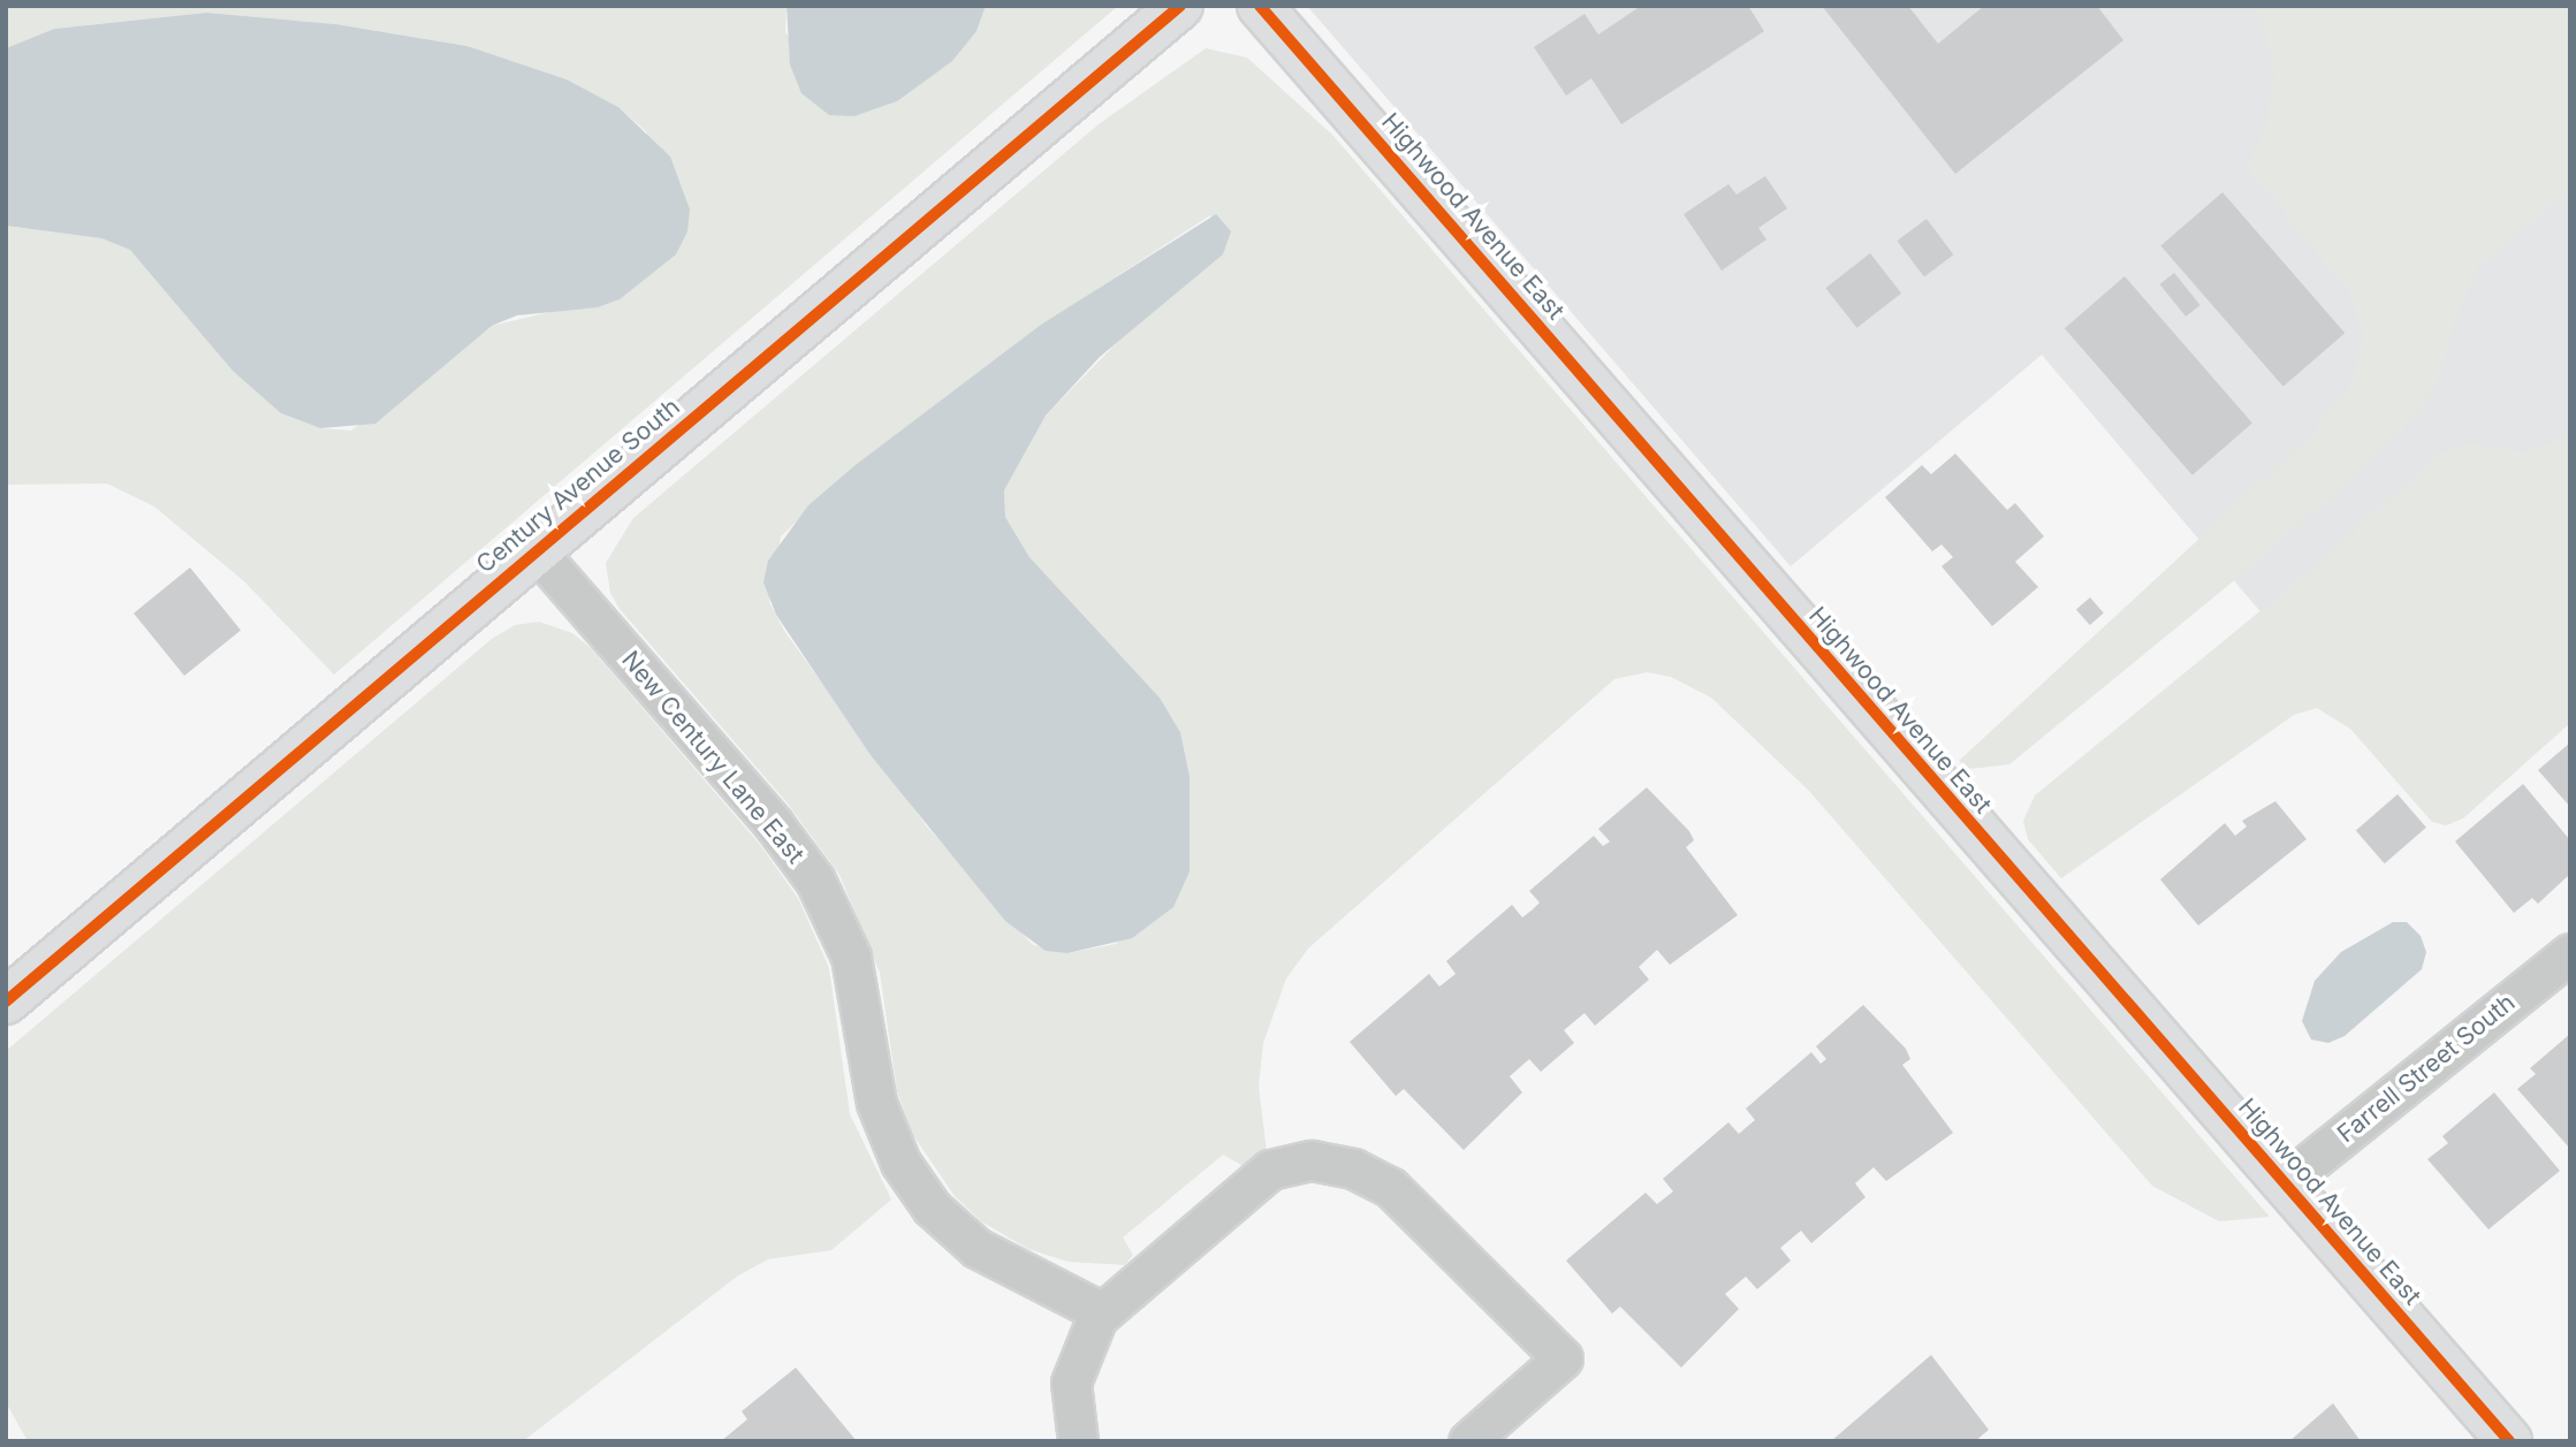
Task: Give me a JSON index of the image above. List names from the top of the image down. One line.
{"streets":{"street":["Highwood Avenue East","Century Avenue South","New Century Lane East","Farrell Street South"]},"crossings":[["Highwood Avenue East","Farrell Street South"],["Century Avenue South","New Century Lane East"]]}
